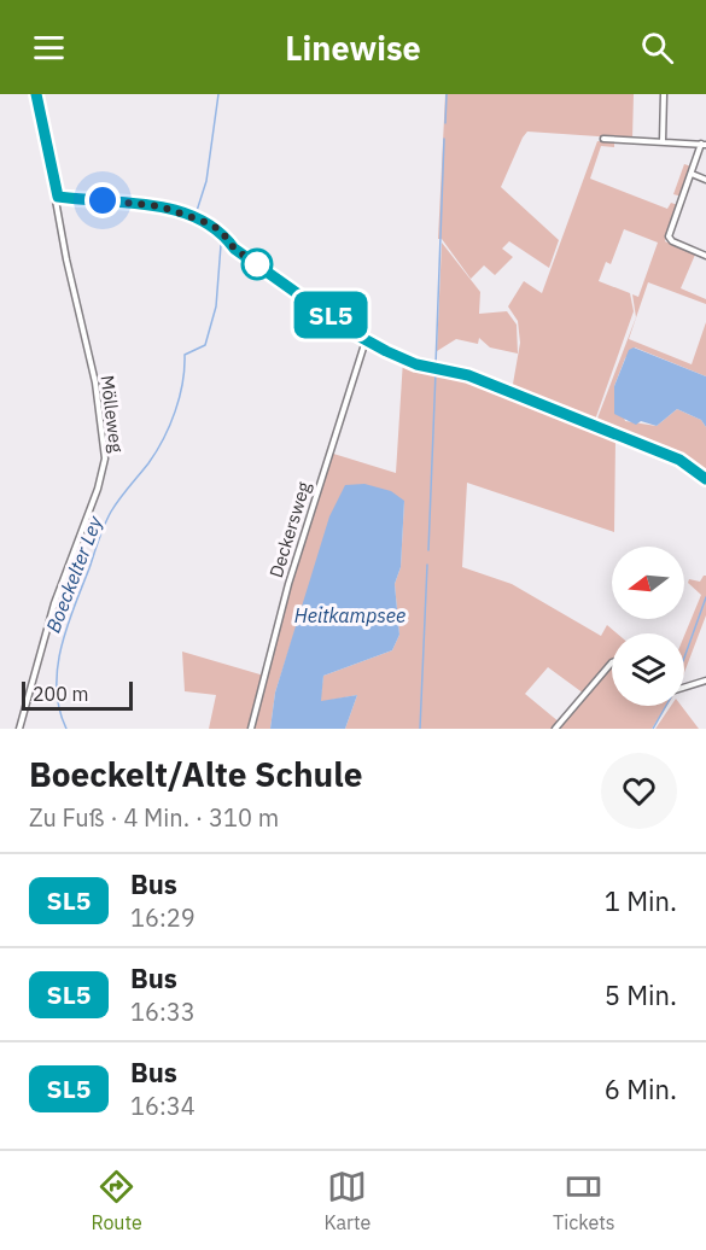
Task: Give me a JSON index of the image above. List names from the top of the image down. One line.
{"streets":{"street":["Mölleweg","Deckersweg"]},"water":["Boeckelter Ley","Heitkampsee"],"lines":["bus line SL5"],"scale_bar":"200 m","north":"left","page":{"header":"Linewise","on_map":"SL5","scale":"200 m","heading":["Boeckelt/Alte Schule","Zu Fuß · 4 Min. · 310 m"],"list":[{"mark":"SL5","name":"Bus","note":"16:29","value":"1 Min."},{"mark":"SL5","name":"Bus","note":"16:33","value":"5 Min."},{"mark":"SL5","name":"Bus","note":"16:34","value":"6 Min."}],"tabs":["Route","Karte","Tickets"]}}
